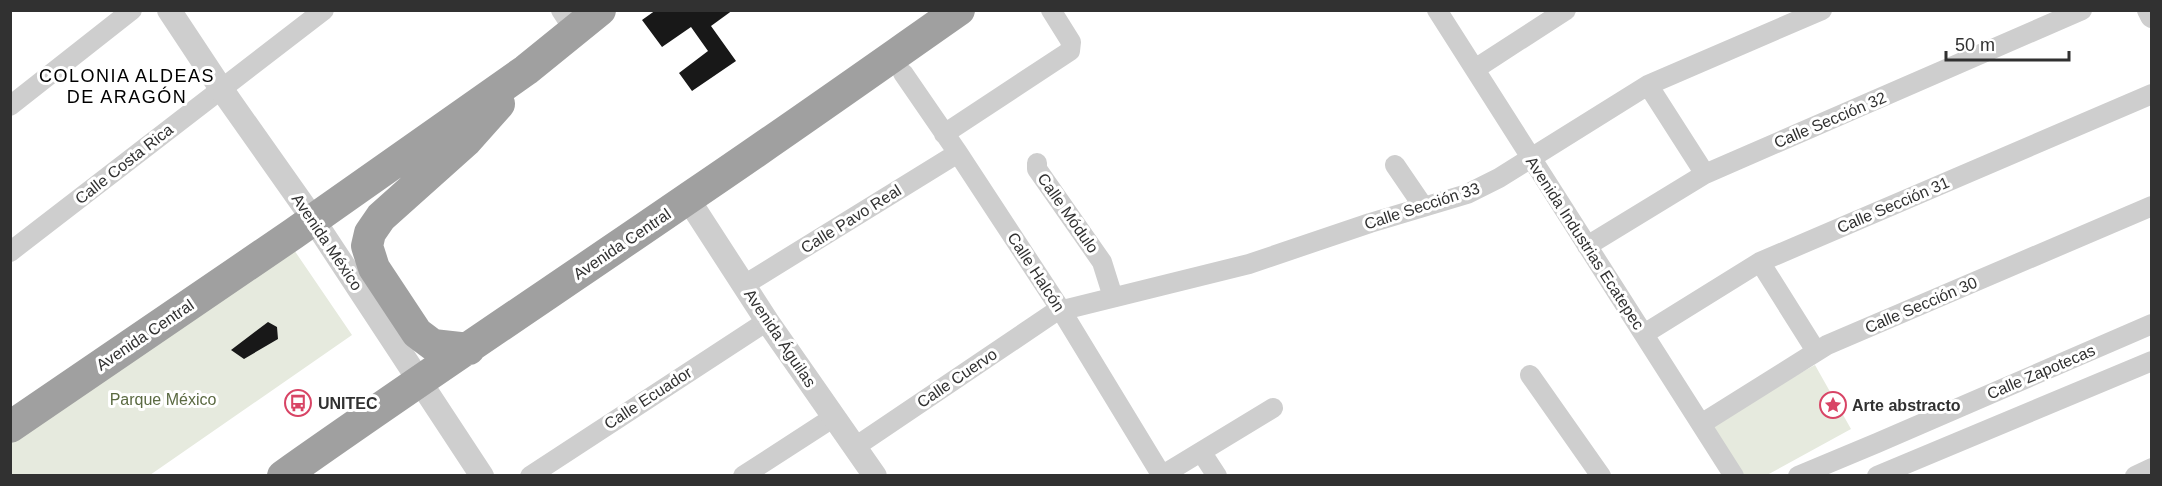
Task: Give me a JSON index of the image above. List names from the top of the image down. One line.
{"streets":{"highway":["Avenida Central"],"street":["Calle Sección 32","Calle Costa Rica","Calle Sección 31","Calle Sección 33","Calle Módulo","Calle Pavo Real","Avenida México","Avenida Industrias Ecatepec","Calle Halcón","Calle Sección 30","Avenida Águilas","Calle Zapotecas","Calle Cuervo","Calle Ecuador"]},"crossings":[["Calle Sección 32","Avenida Industrias Ecatepec"],["Calle Costa Rica","Avenida México"],["Calle Sección 31","Avenida Industrias Ecatepec"],["Calle Sección 33","Calle Módulo"],["Calle Sección 33","Avenida Industrias Ecatepec"],["Calle Sección 33","Calle Halcón"],["Calle Sección 33","Calle Cuervo"],["Calle Pavo Real","Calle Halcón"],["Calle Pavo Real","Avenida Águilas"],["Avenida México","Avenida Central"],["Avenida Industrias Ecatepec","Calle Sección 30"],["Avenida Central","Avenida Águilas"],["Calle Halcón","Calle Cuervo"],["Avenida Águilas","Calle Cuervo"],["Avenida Águilas","Calle Ecuador"]],"districts":["COLONIA ALDEAS DE ARAGÓN"],"parks":["Parque México"],"places":{"bus stop":["UNITEC"],"place":["Arte abstracto"]},"scale_bar":"50 m"}
